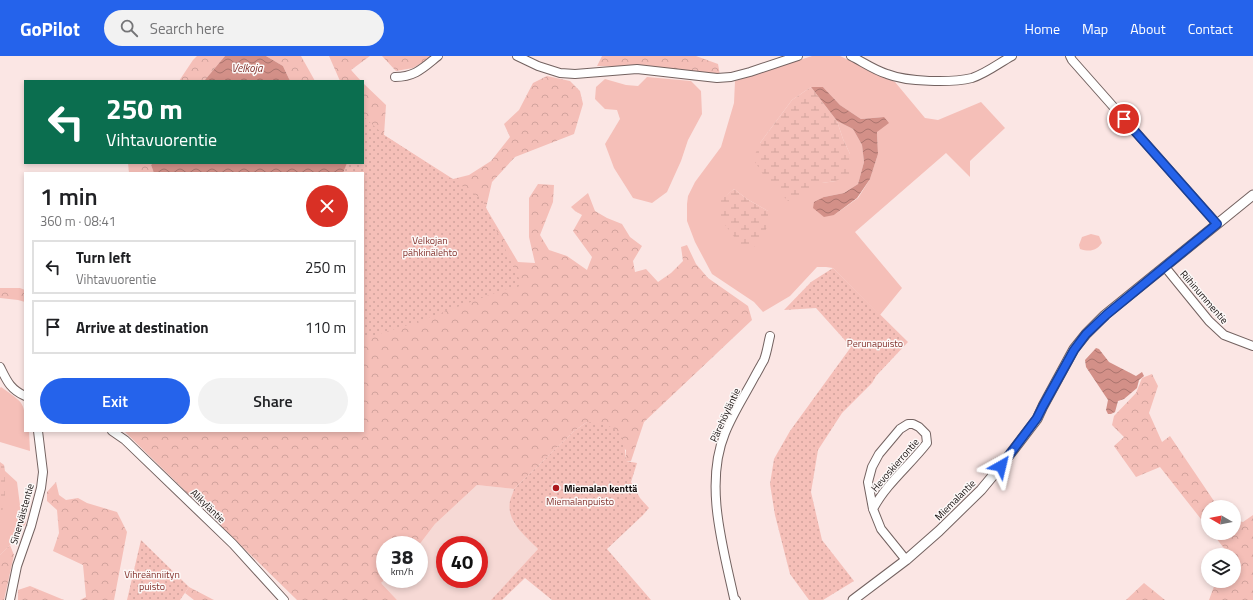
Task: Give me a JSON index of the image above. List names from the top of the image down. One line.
{"streets":{"street":["Riihinummentie","Pärehöyläntie","Hevoskierrontie","Miemalantie","Alikyläntie","Sinerväistentie"]},"crossings":[["Riihinummentie","Miemalantie"],["Hevoskierrontie","Miemalantie"]],"water":["Velkoja"],"parks":["Velkojan pähkinälehto","Perunapuisto","Miemalanpuisto","Vihreänniityn puisto"],"places":["Miemalan kenttä"],"north":"left","page":{"header":"GoPilot","search":"Search here","nav":["Home","Map","About","Contact"],"turn":["250 m","Vihtavuorentie"],"heading":["1 min","360 m · 08:41"],"list":[{"name":"Turn left","note":"Vihtavuorentie","value":"250 m"},{"name":"Arrive at destination","value":"110 m"}],"buttons":["Exit","Share"],"speed":"38 km/h","limit":"40"}}
